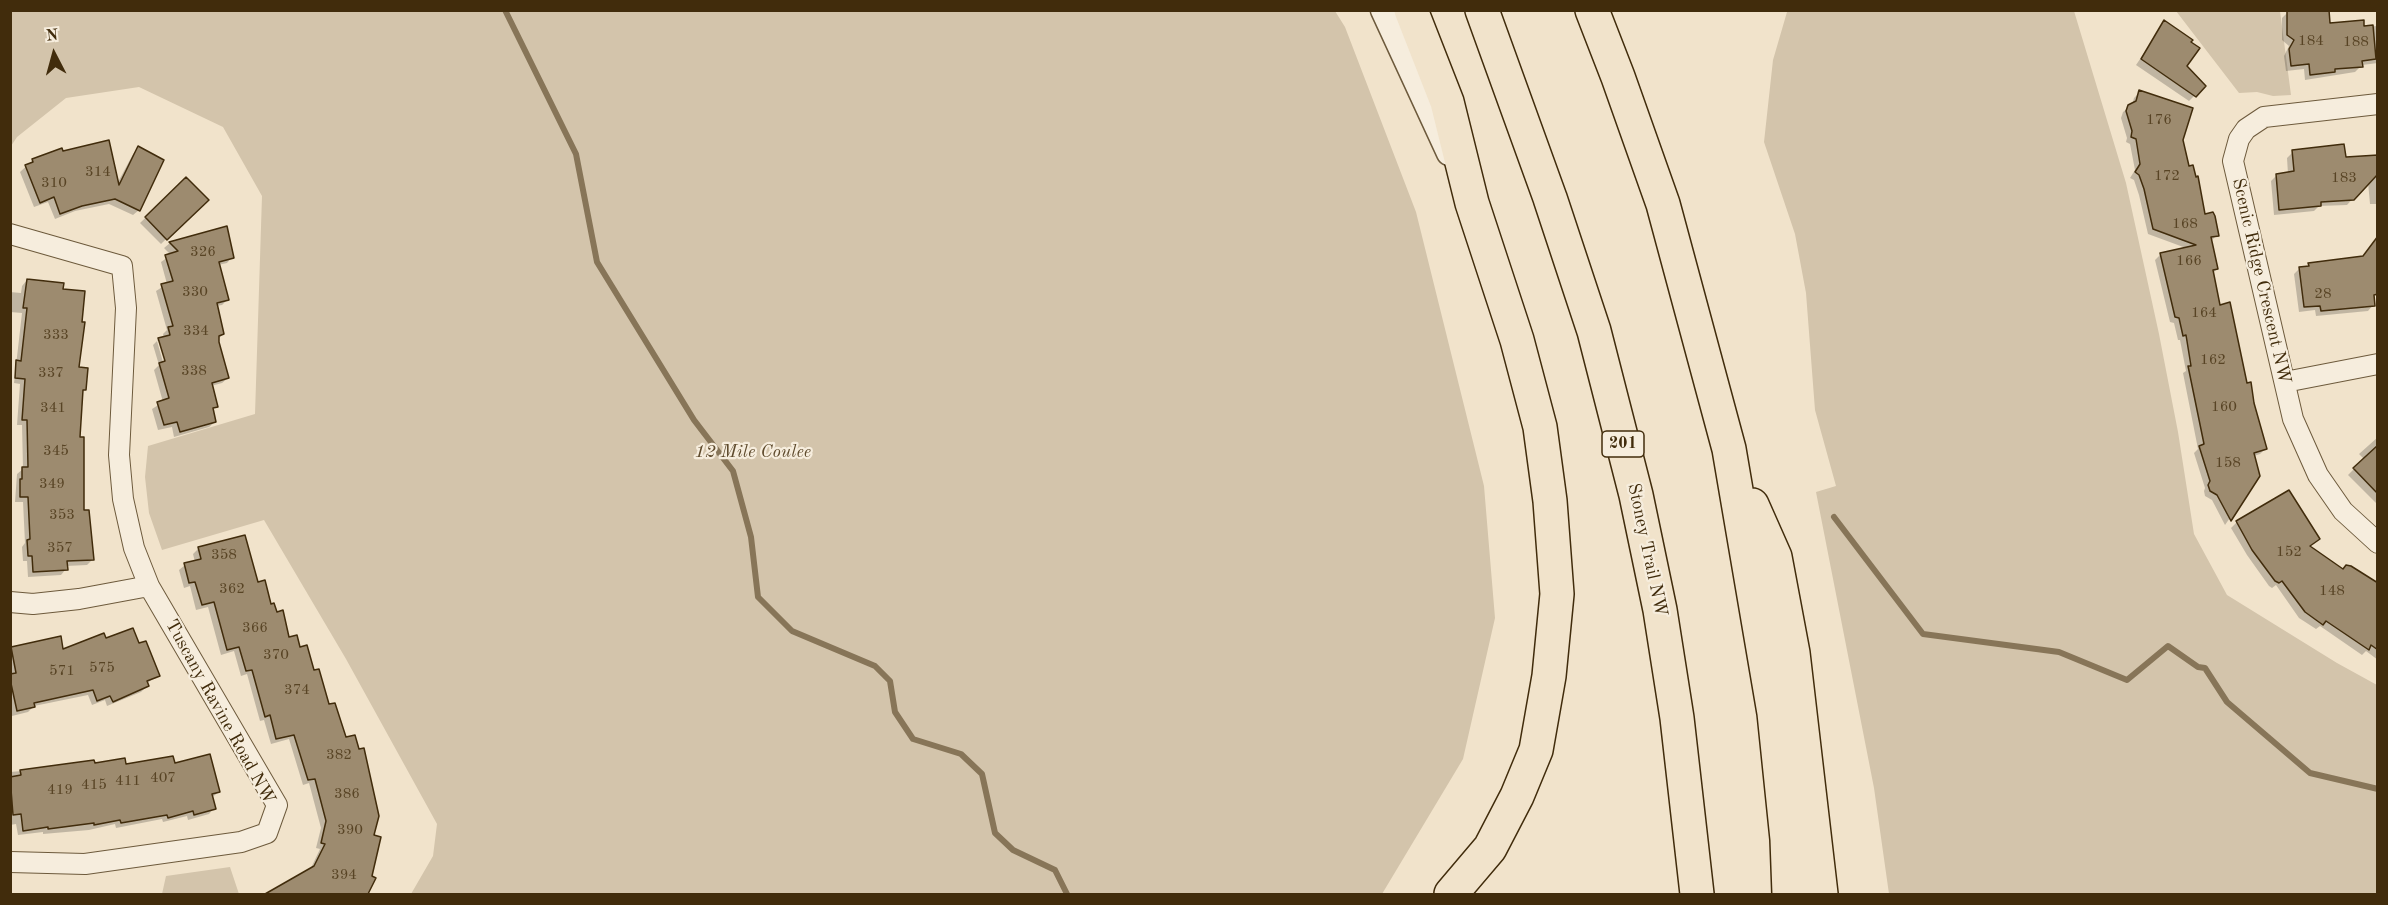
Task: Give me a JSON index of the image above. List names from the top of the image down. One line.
{"streets":{"highway":["201","Stoney Trail NW"],"street":["Scenic Ridge Crescent NW","Tuscany Ravine Road NW"]},"parks":["12 Mile Coulee"],"house_numbers":["184","188","176","314","172","183","310","168","326","166","330","28","164","334","333","162","338","337","160","341","345","158","349","353","357","152","358","362","148","366","370","575","571","374","382","407","411","415","419","386","390","394"],"north":"top"}
